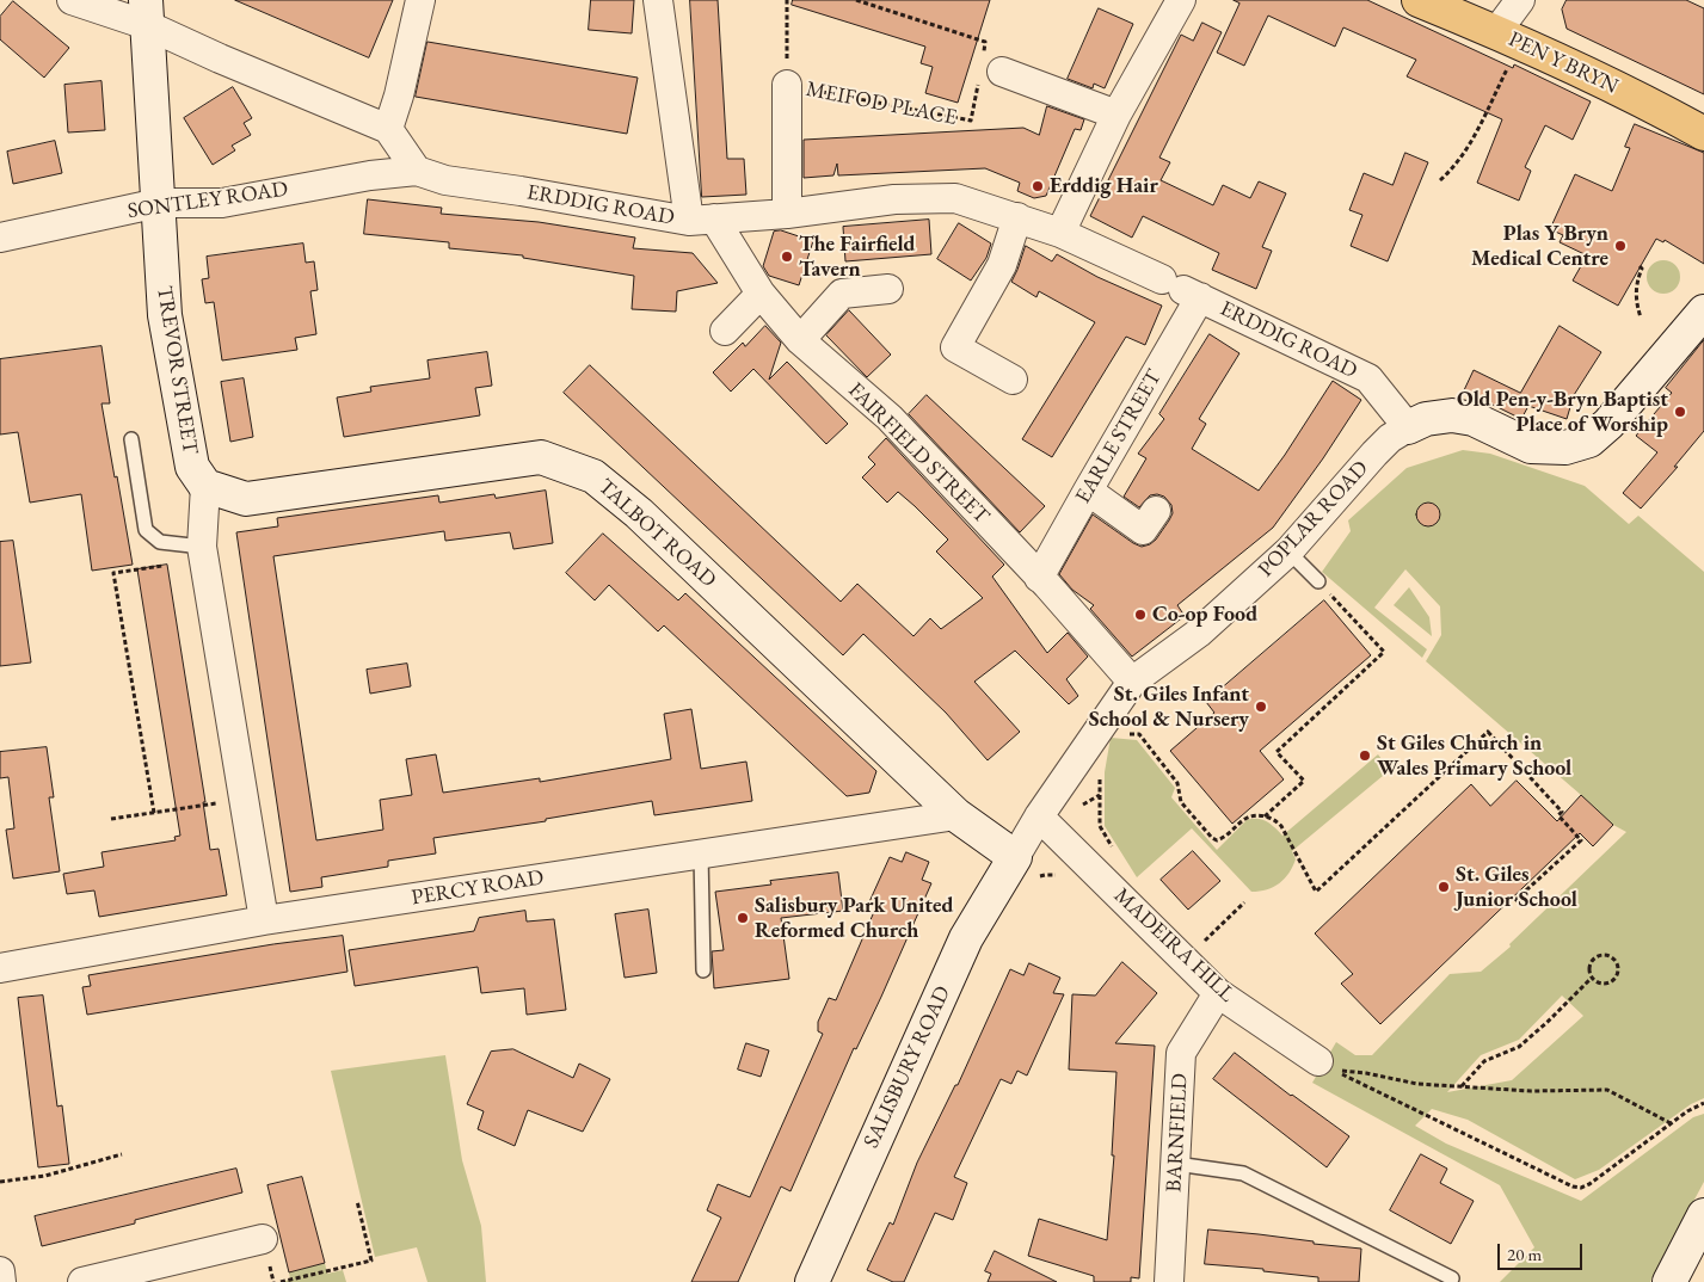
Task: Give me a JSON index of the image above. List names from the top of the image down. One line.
{"streets":{"main road":["PEN Y BRYN","TREVOR STREET","TALBOT ROAD","SALISBURY ROAD"],"street":["MEIFOD PLACE","SONTLEY ROAD","ERDDIG ROAD","EARLE STREET","FAIRFIELD STREET","POPLAR ROAD","PERCY ROAD","MADEIRA HILL","BARNFIELD"]},"crossings":[["MEIFOD PLACE","ERDDIG ROAD"],["SONTLEY ROAD","ERDDIG ROAD"],["SONTLEY ROAD","TREVOR STREET"],["ERDDIG ROAD","EARLE STREET"],["ERDDIG ROAD","FAIRFIELD STREET"],["ERDDIG ROAD","POPLAR ROAD"],["TREVOR STREET","TALBOT ROAD"],["EARLE STREET","FAIRFIELD STREET"],["FAIRFIELD STREET","POPLAR ROAD"],["POPLAR ROAD","TALBOT ROAD"],["POPLAR ROAD","MADEIRA HILL"],["POPLAR ROAD","SALISBURY ROAD"],["TALBOT ROAD","PERCY ROAD"],["TALBOT ROAD","SALISBURY ROAD"],["MADEIRA HILL","BARNFIELD"]],"places":["Erddig Hair","Plas Y Bryn Medical Centre","The Fairfield Tavern","Old Pen-y-Bryn Baptist Place of Worship","Co-op Food","St. Giles Infant School & Nursery","St Giles Church in Wales Primary School","St. Giles Junior School","Salisbury Park United Reformed Church"],"scale_bar":"20 m"}
